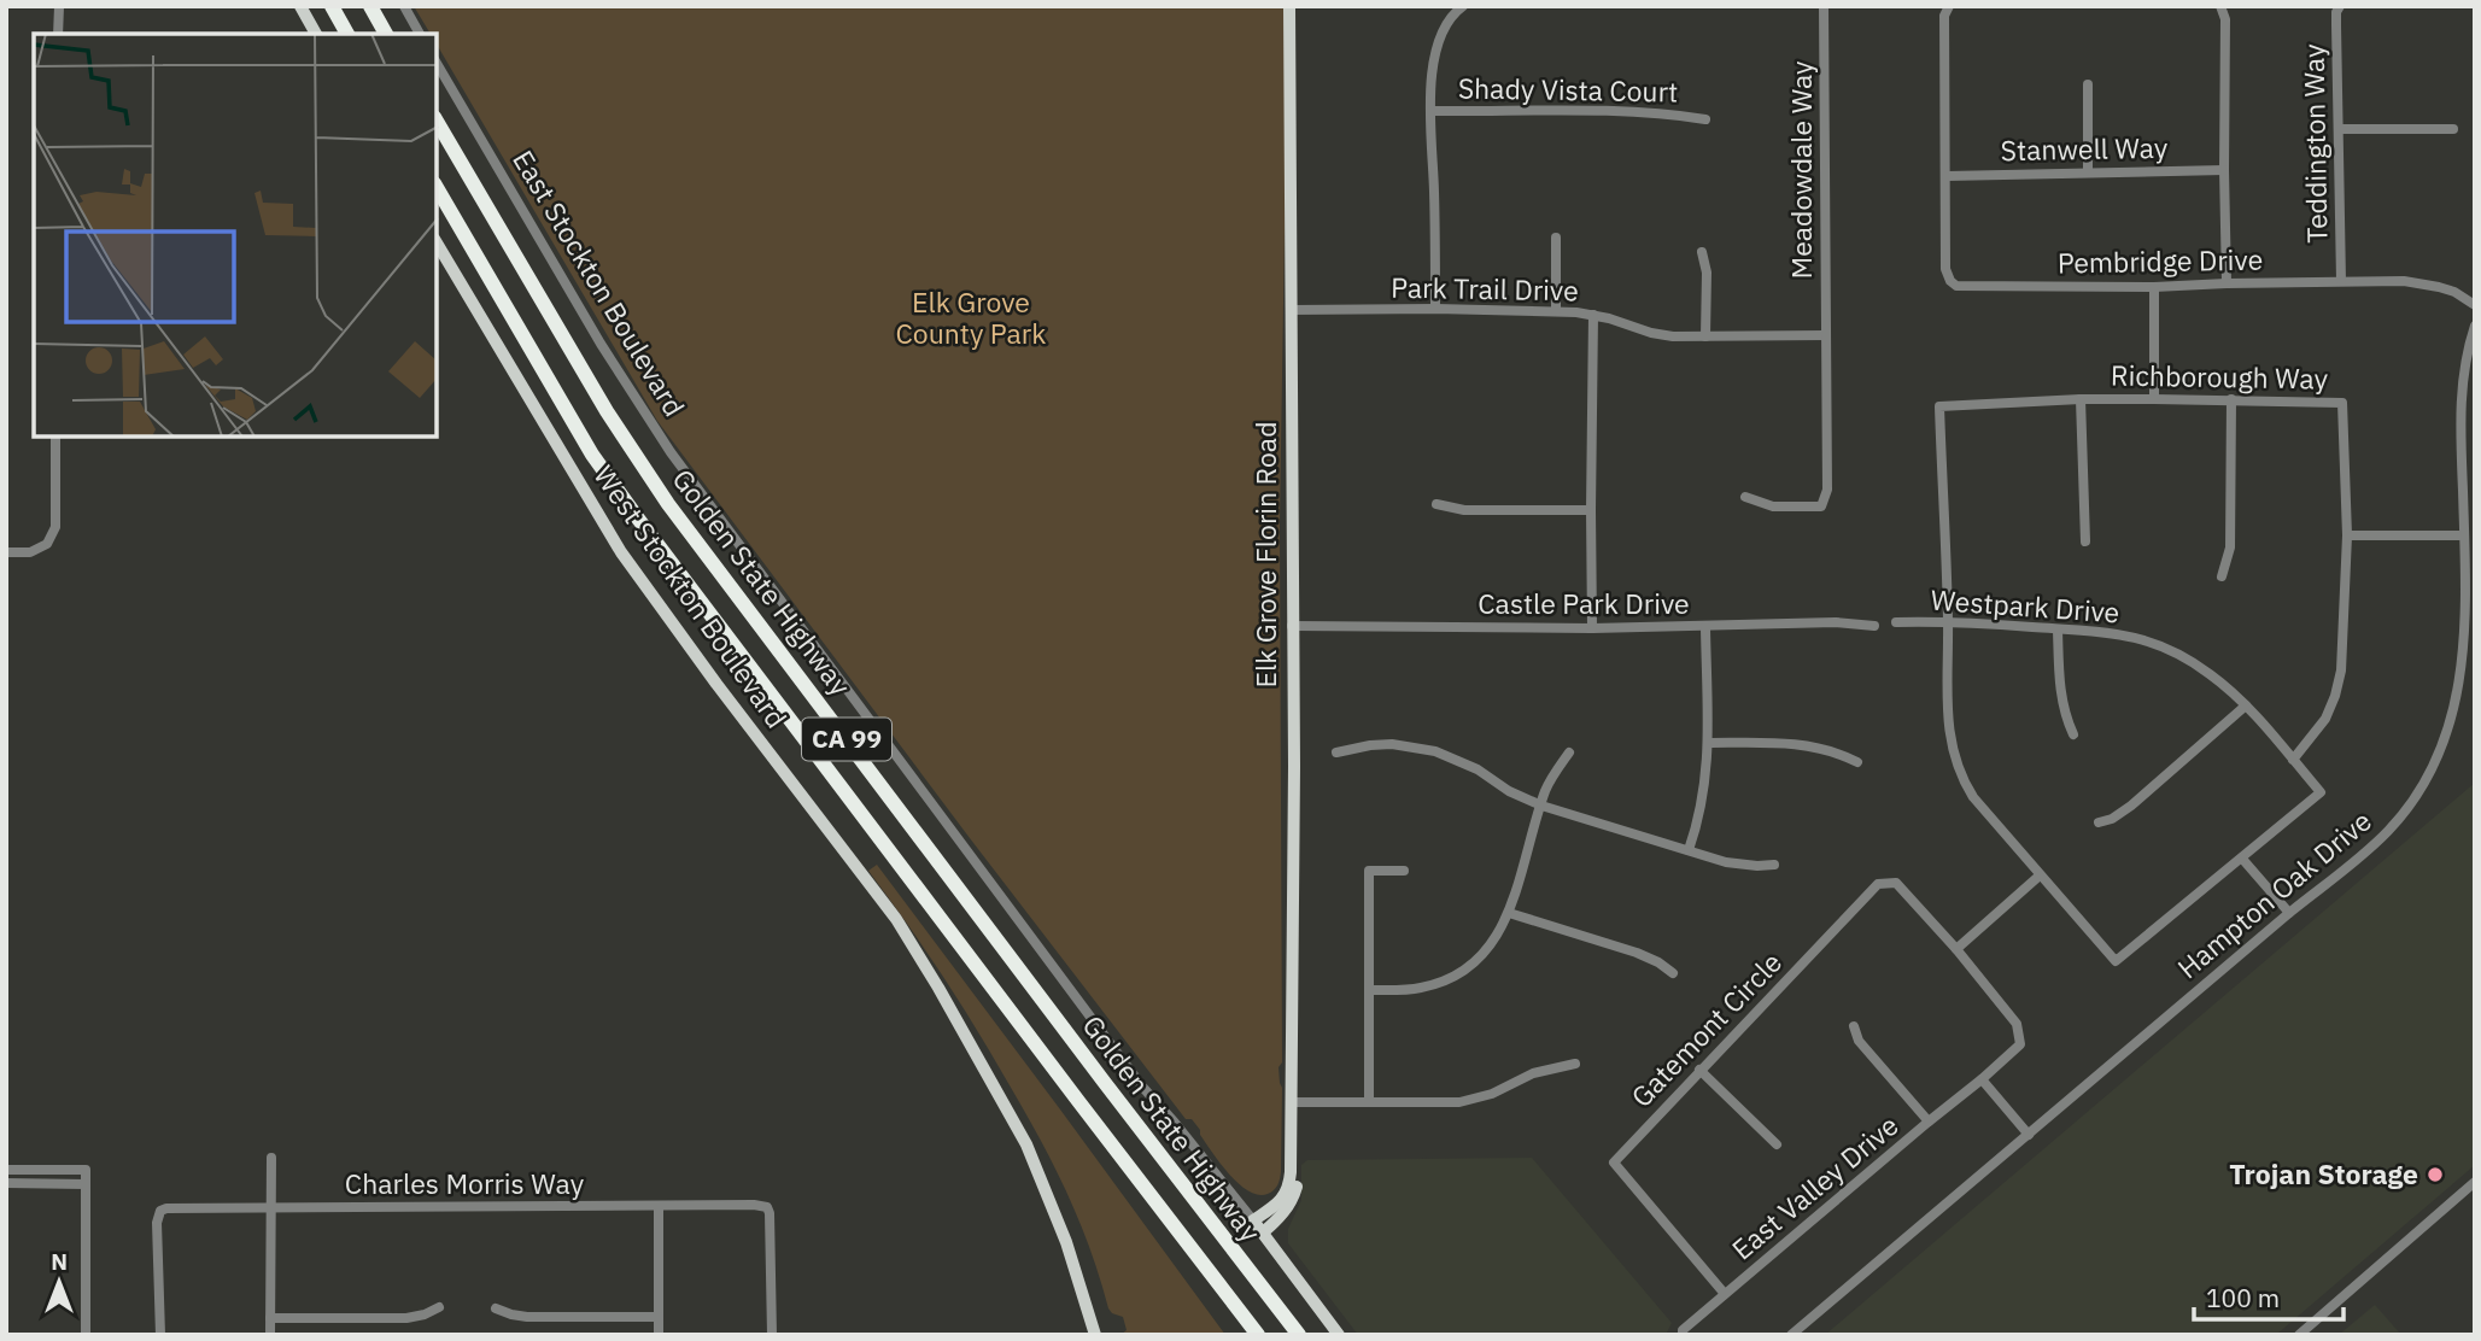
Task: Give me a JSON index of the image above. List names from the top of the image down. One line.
{"streets":{"highway":["Golden State Highway","CA 99"],"main road":["East Stockton Boulevard","Elk Grove Florin Road","West Stockton Boulevard"],"street":["Shady Vista Court","Teddington Way","Stanwell Way","Meadowdale Way","Pembridge Drive","Park Trail Drive","Richborough Way","Castle Park Drive","Westpark Drive","Hampton Oak Drive","Gatemont Circle","Charles Morris Way","East Valley Drive"]},"crossings":[["Teddington Way","Pembridge Drive"],["Stanwell Way","Pembridge Drive"],["Meadowdale Way","Park Trail Drive"],["East Stockton Boulevard","Elk Grove Florin Road"],["Park Trail Drive","Elk Grove Florin Road"],["Richborough Way","Westpark Drive"],["Elk Grove Florin Road","Castle Park Drive"],["Gatemont Circle","East Valley Drive"]],"parks":["Elk Grove County Park"],"places":["Trojan Storage"],"scale_bar":"100 m","north":"top"}
